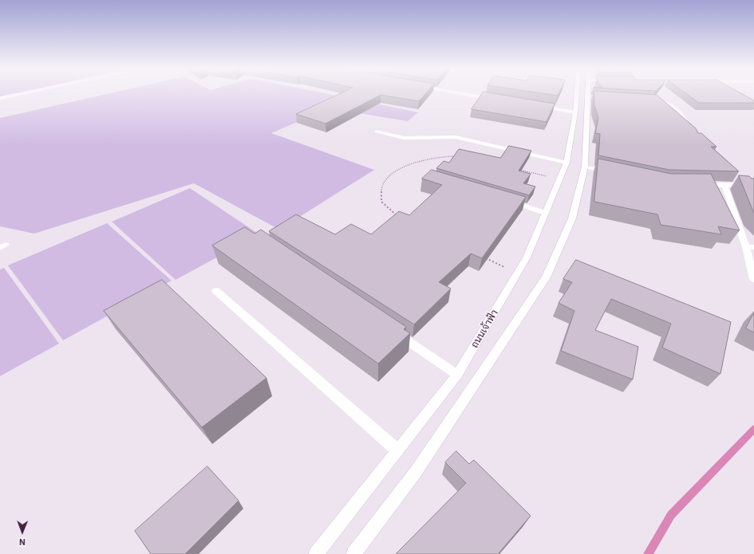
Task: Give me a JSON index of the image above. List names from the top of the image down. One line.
{"streets":{"main road":["ถนนเจ้าฟ้า"]},"north":"bottom"}
